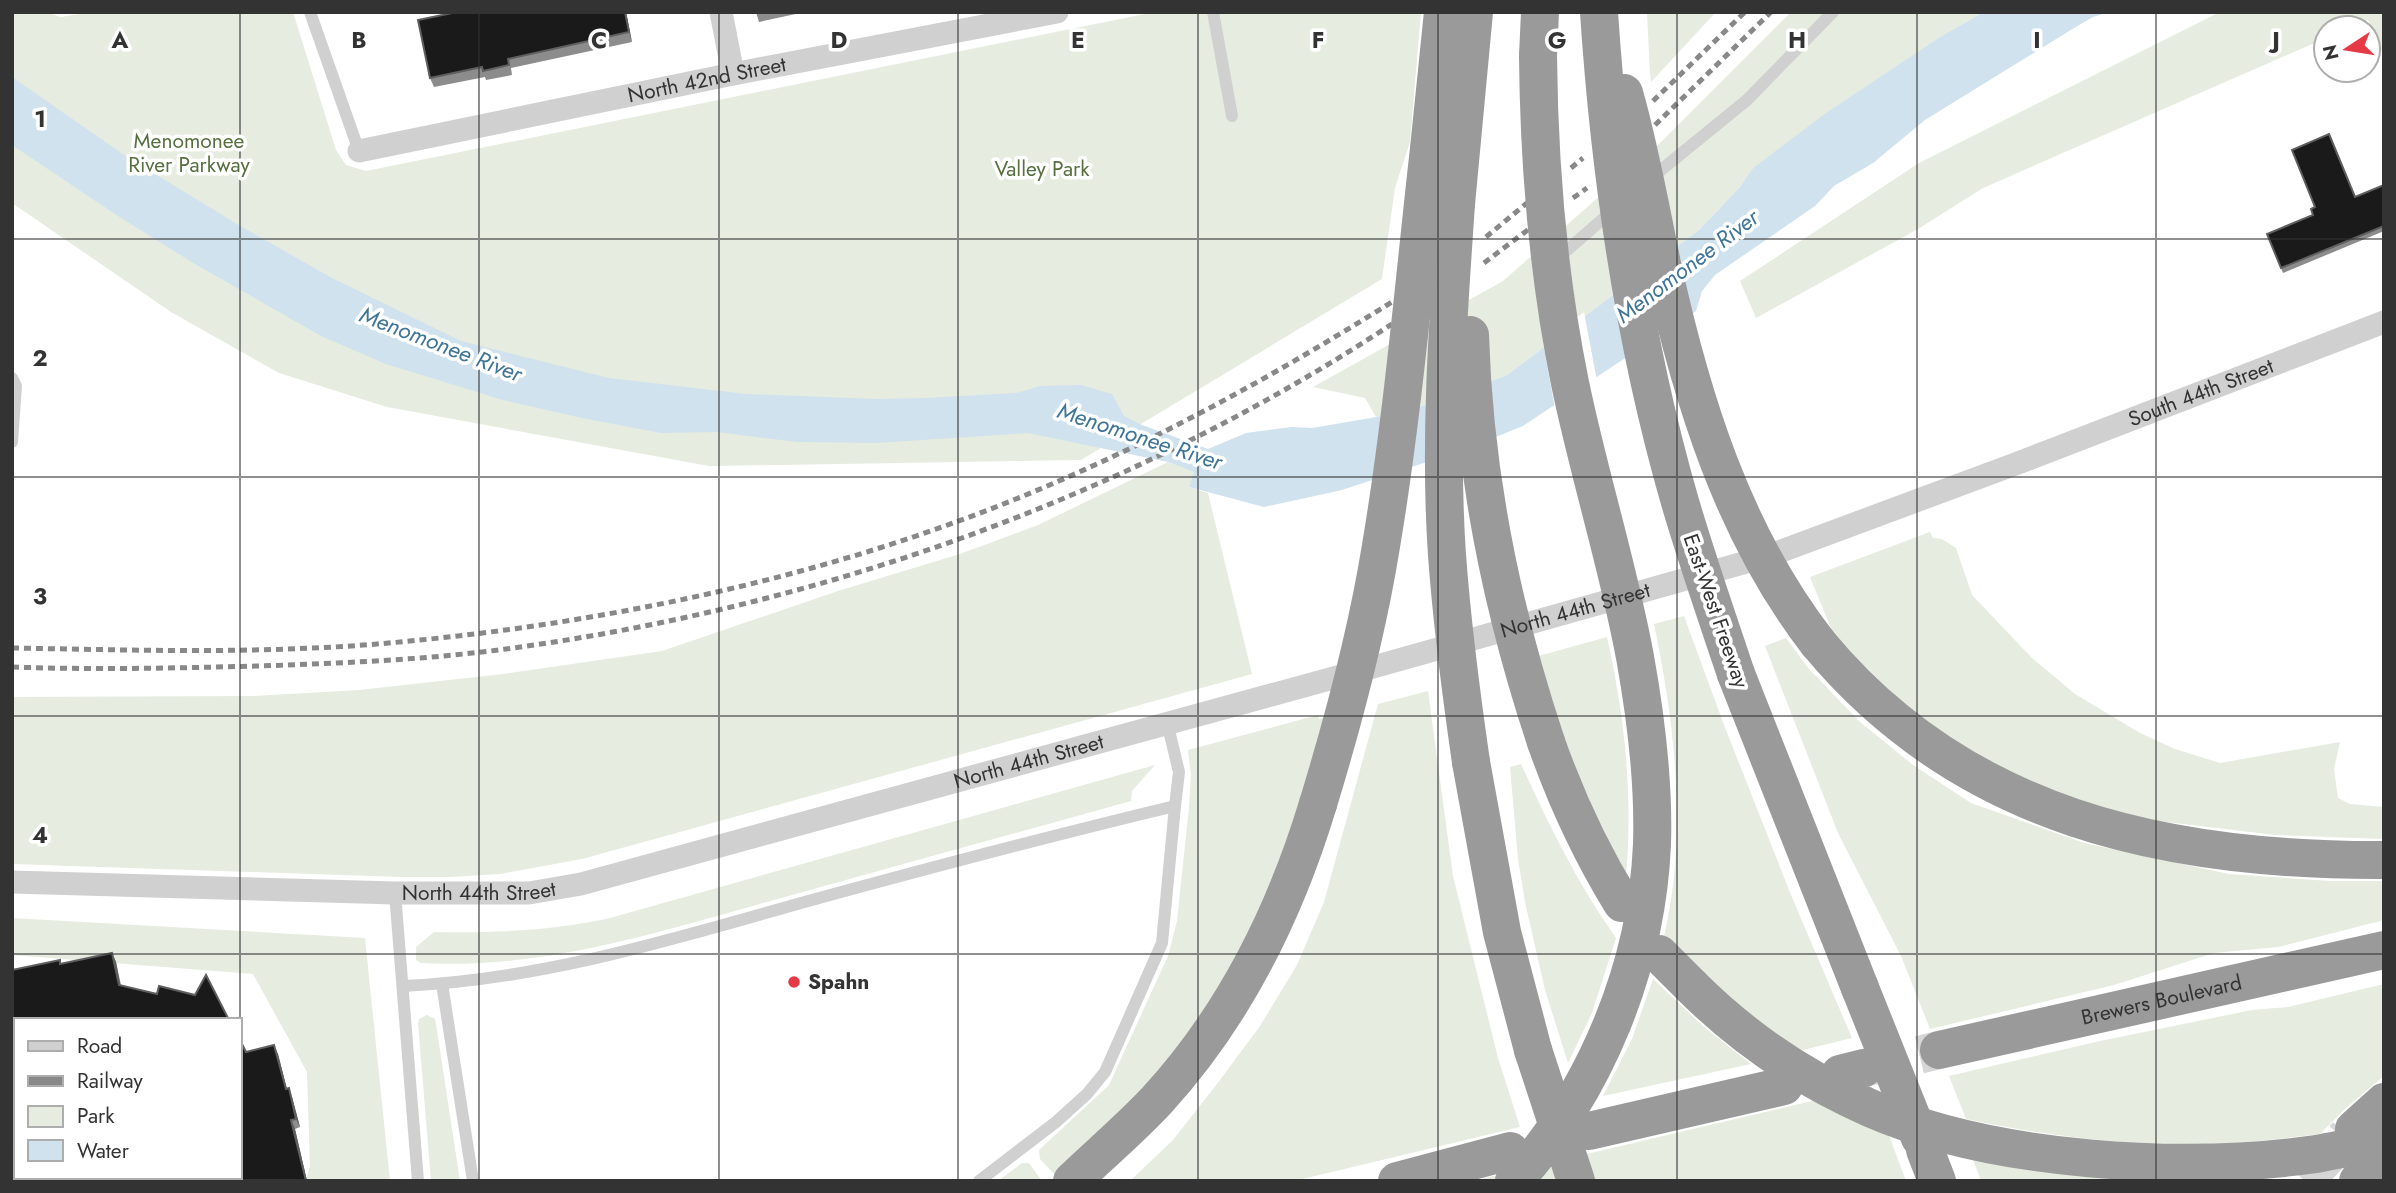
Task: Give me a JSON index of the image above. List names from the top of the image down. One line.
{"streets":{"highway":["East-West Freeway","Brewers Boulevard"],"street":["North 42nd Street","South 44th Street","North 44th Street"]},"crossings":[["South 44th Street","North 44th Street"]],"water":["Menomonee River"],"parks":["Menomonee River Parkway","Valley Park"],"places":["Spahn"],"legend":["Road","Railway","Park","Water"],"north":"left","grid":{"columns":["A","B","C","D","E","F","G","H","I","J"],"rows":["1","2","3","4"]}}
